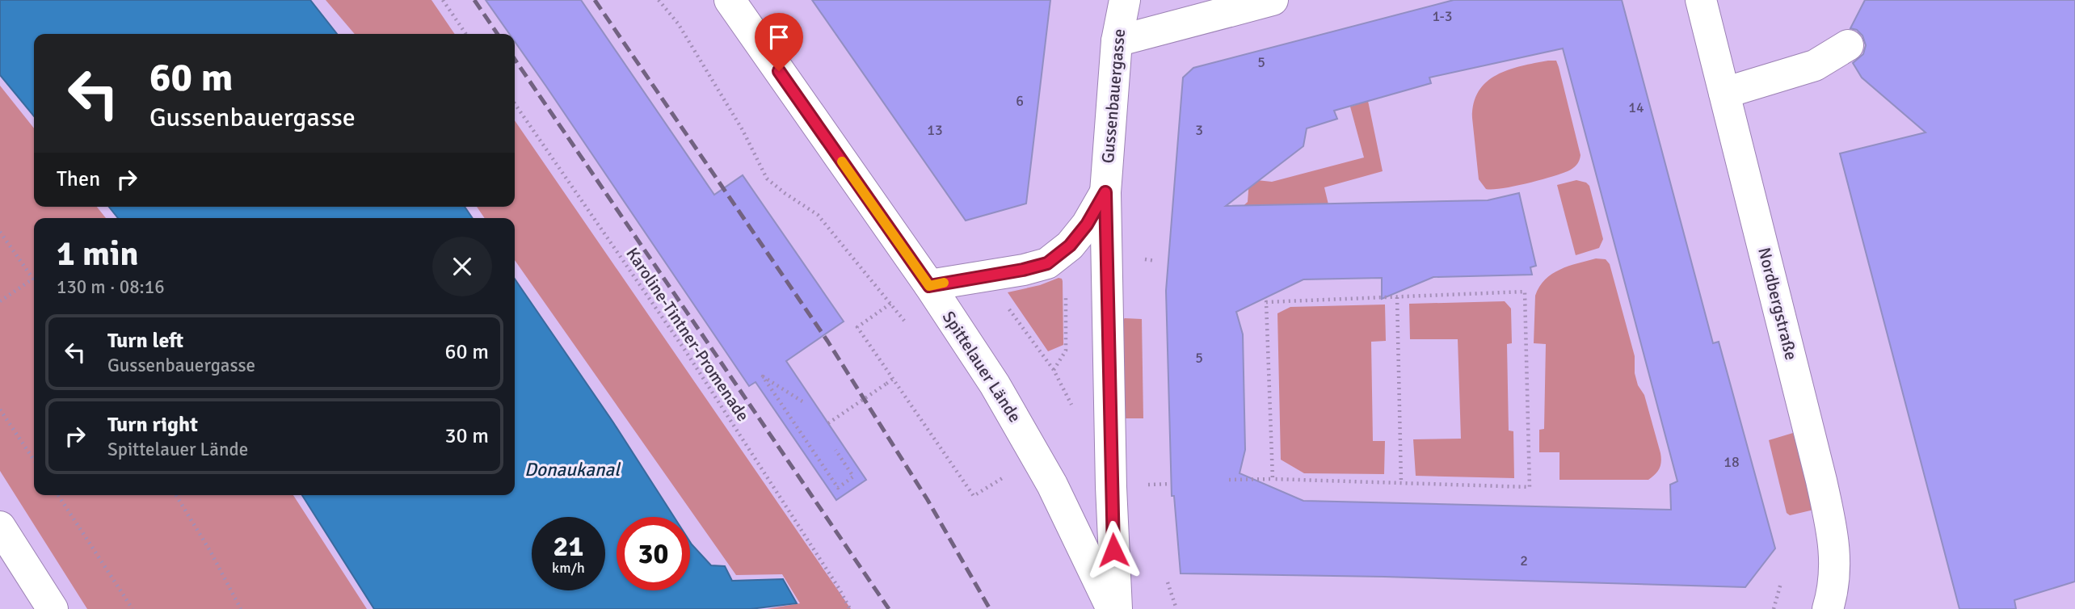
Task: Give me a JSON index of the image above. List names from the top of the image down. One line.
{"streets":{"street":["Gussenbauergasse","Nordbergstraße","Spittelauer Lände"],"path":["Karoline-Tintner-Promenade"]},"crossings":[["Gussenbauergasse","Spittelauer Lände"]],"water":["Donaukanal"],"house_numbers":["1-3","5","6","14","13","3","5","18","2"],"page":{"turn":["60 m","Gussenbauergasse"],"then":"Then","heading":["1 min","130 m · 08:16"],"list":[{"name":"Turn left","note":"Gussenbauergasse","value":"60 m"},{"name":"Turn right","note":"Spittelauer Lände","value":"30 m"}],"speed":"21 km/h","limit":"30"}}
